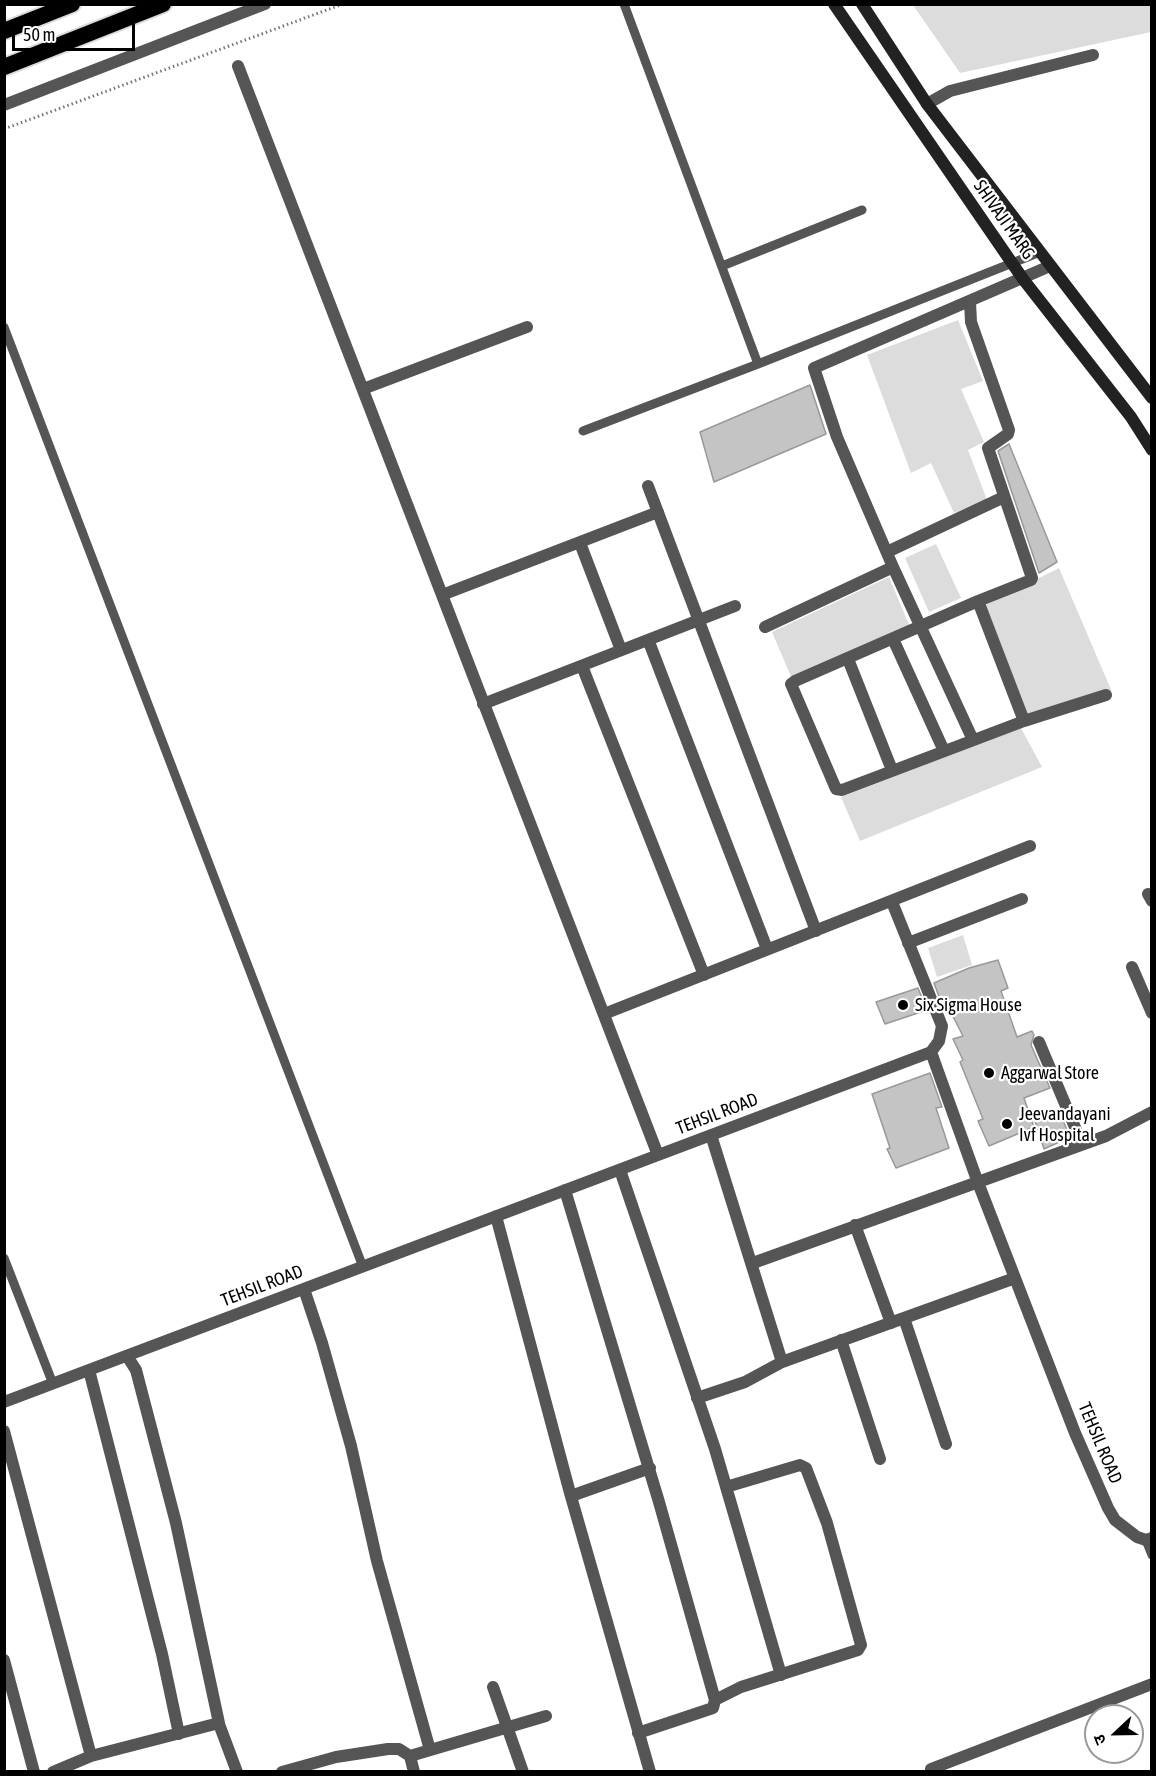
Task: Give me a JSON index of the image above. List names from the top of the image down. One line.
{"streets":{"main road":["SHIVAJI MARG"],"street":["TEHSIL ROAD"]},"places":["Six Sigma House","Aggarwal Store","Jeevandayani Ivf Hospital"],"scale_bar":"50 m","north":"left"}
